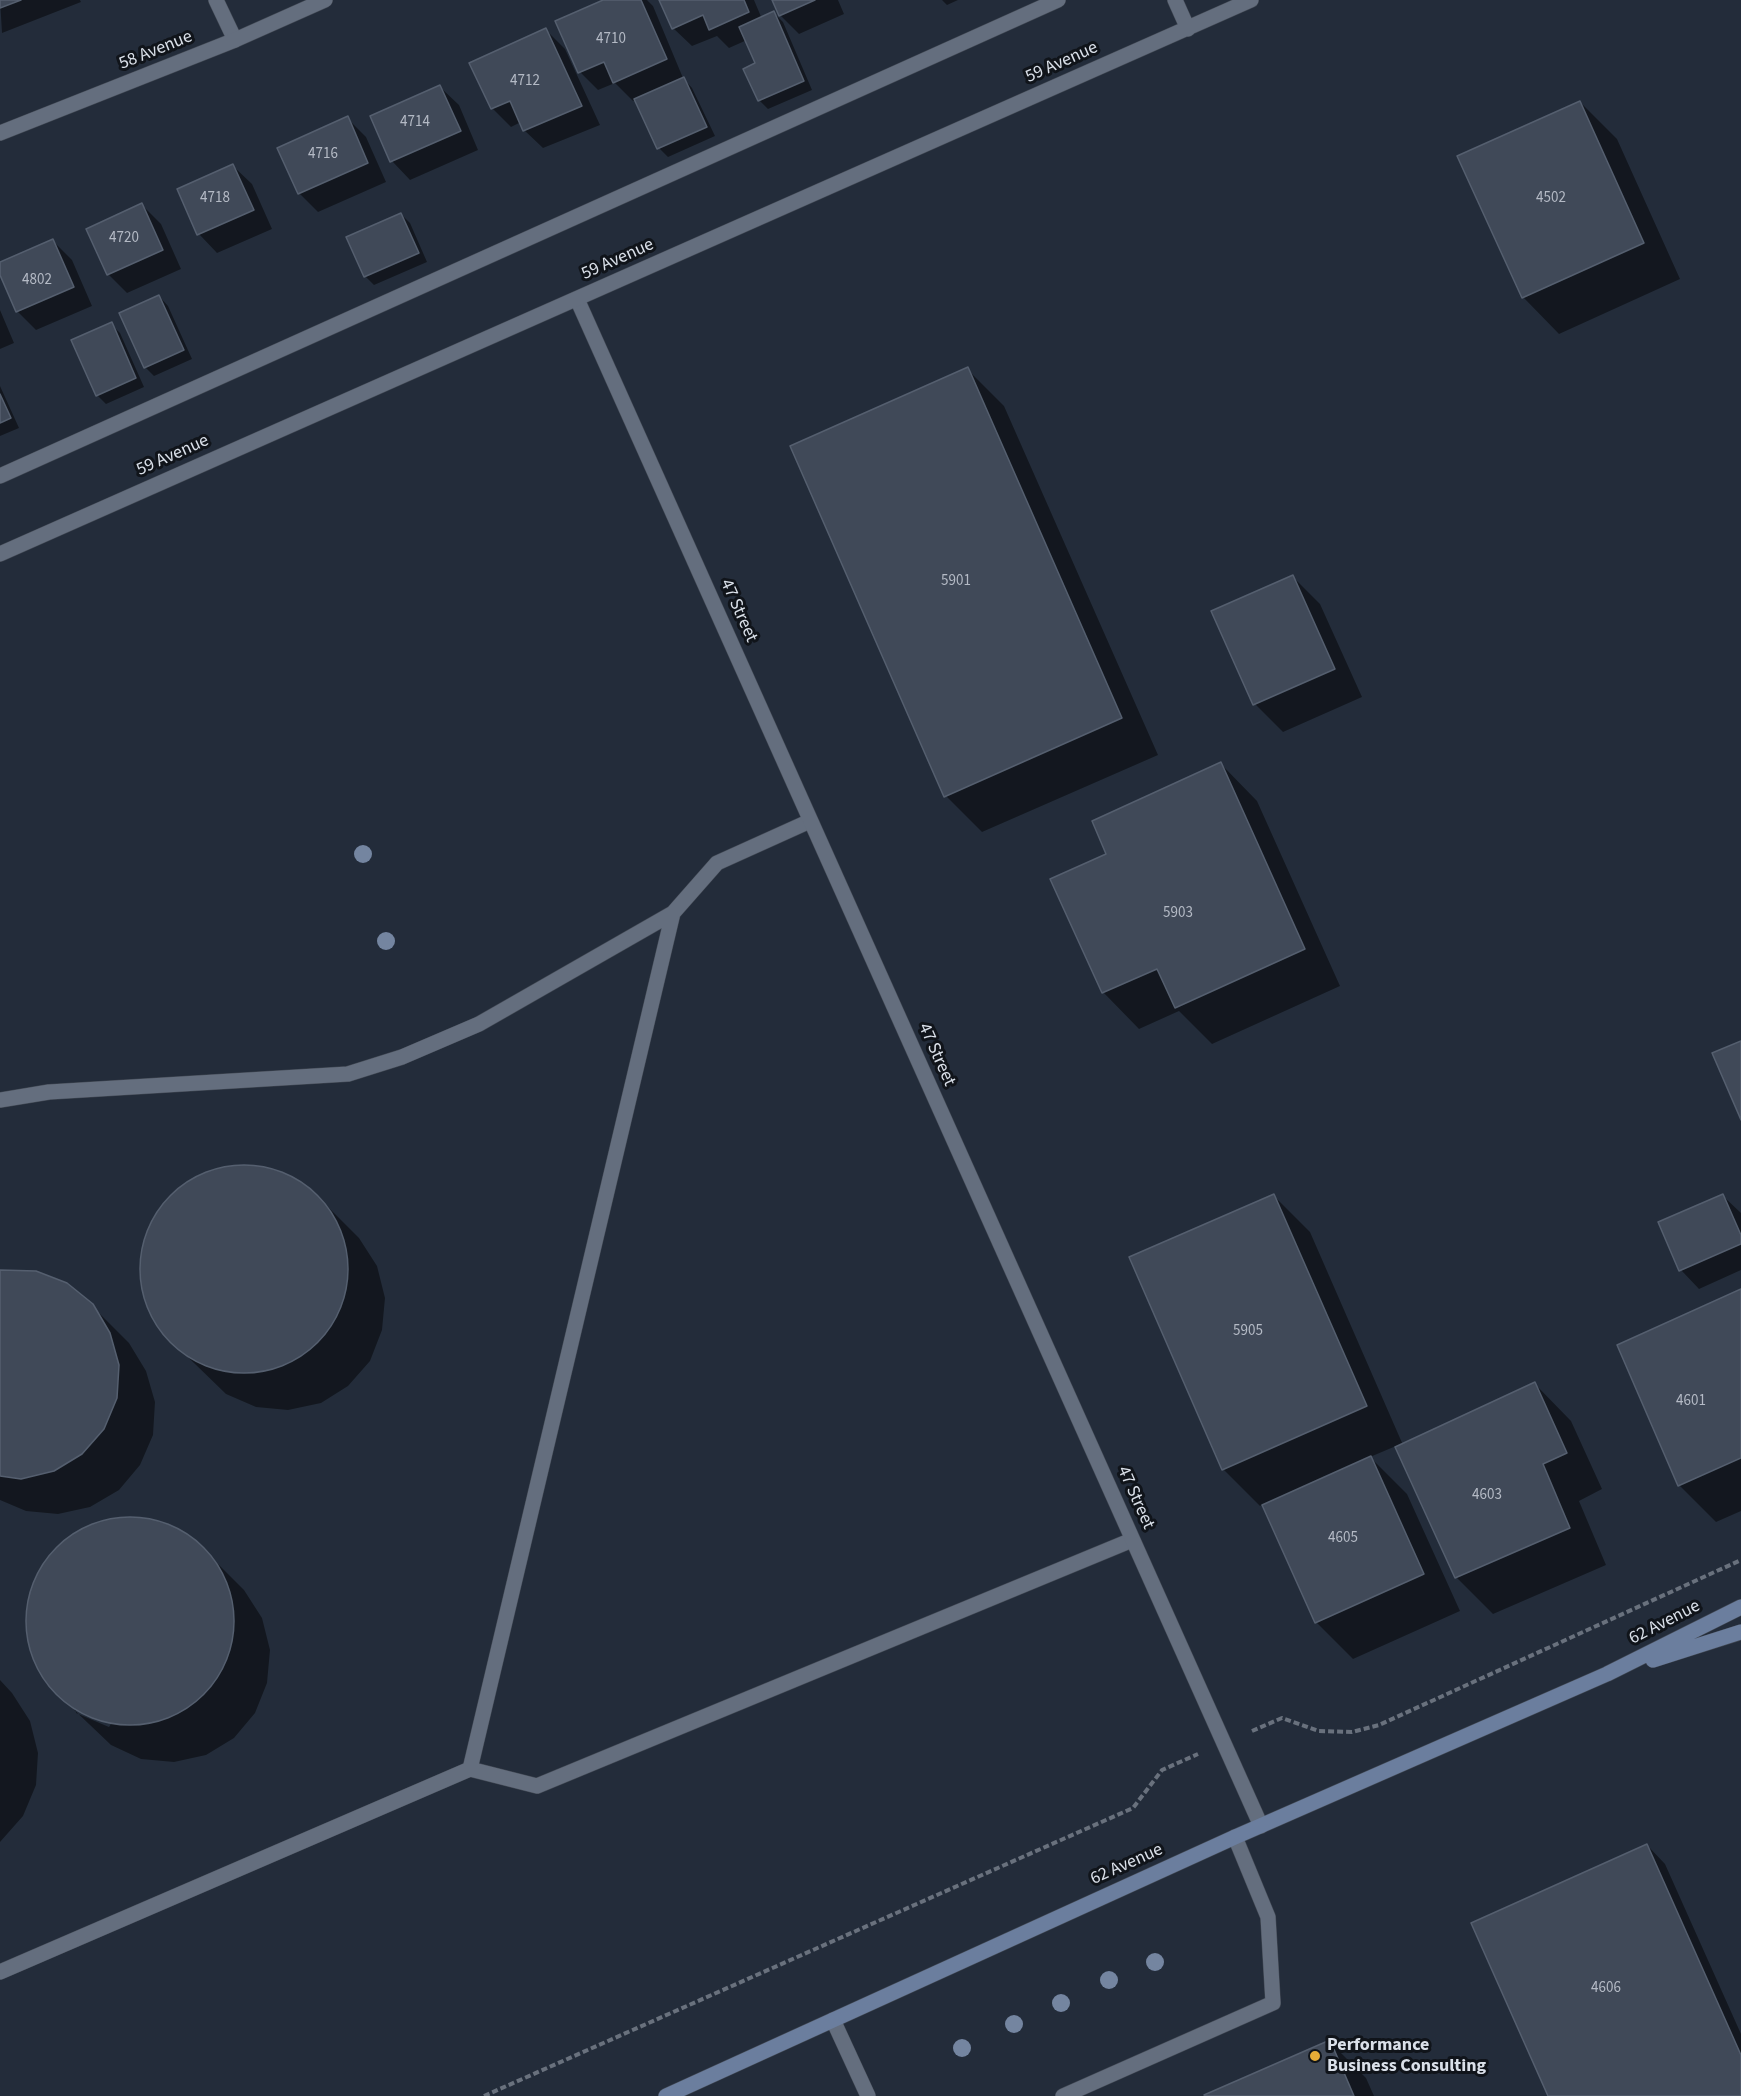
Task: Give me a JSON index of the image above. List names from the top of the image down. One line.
{"streets":{"main road":["62 Avenue"],"street":["58 Avenue","59 Avenue","47 Street"]},"crossings":[["59 Avenue","47 Street"],["47 Street","62 Avenue"]],"places":["Performance Business Consulting"],"house_numbers":["4710","4712","4714","4716","4718","4502","4720","4802","5901","5903","5905","4601","4603","4605","4606"]}
